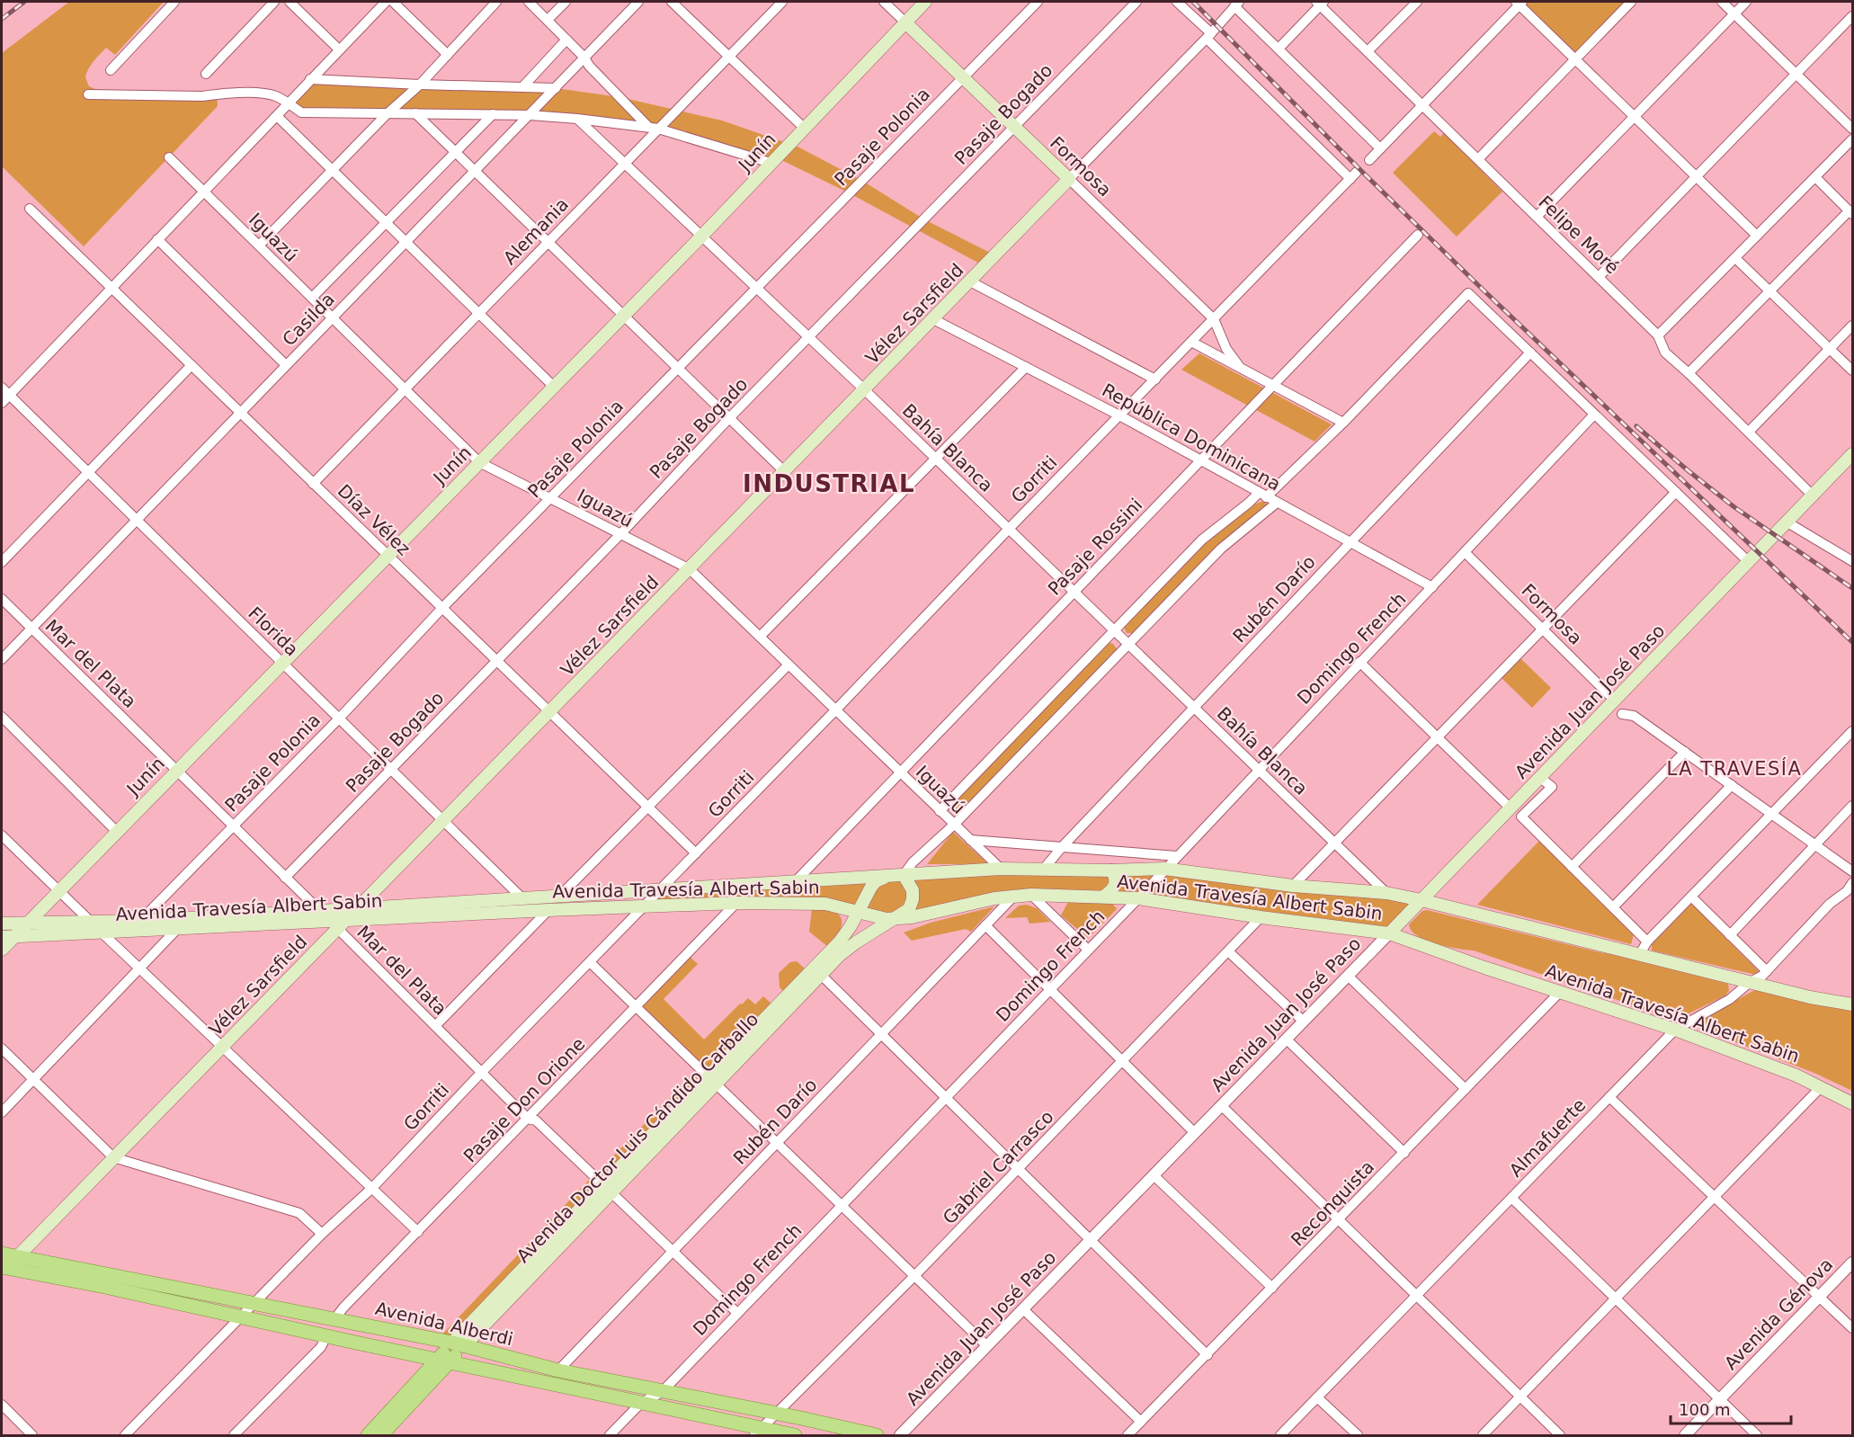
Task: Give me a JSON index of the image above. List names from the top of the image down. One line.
{"streets":{"main road":["Junín","Formosa","Vélez Sarsfield","Avenida Juan José Paso","Avenida Travesía Albert Sabin","Avenida Doctor Luis Cándido Carballo","Avenida Alberdi"],"street":["Pasaje Bogado","Pasaje Polonia","Alemania","Felipe Moré","Iguazú","Casilda","República Dominicana","Bahía Blanca","Gorriti","Díaz Vélez","Pasaje Rossini","Rubén Darío","Florida","Domingo French","Mar del Plata","Pasaje Don Orione","Almafuerte","Gabriel Carrasco","Reconquista","Avenida Génova"]},"crossings":[["Pasaje Bogado","Formosa"],["Pasaje Bogado","Iguazú"],["Pasaje Bogado","Bahía Blanca"],["Pasaje Bogado","Díaz Vélez"],["Pasaje Bogado","Florida"],["Pasaje Bogado","Mar del Plata"],["Pasaje Polonia","Formosa"],["Pasaje Polonia","Iguazú"],["Pasaje Polonia","Bahía Blanca"],["Pasaje Polonia","Díaz Vélez"],["Pasaje Polonia","Florida"],["Pasaje Polonia","Mar del Plata"],["Pasaje Polonia","Avenida Travesía Albert Sabin"],["Junín","Formosa"],["Junín","Iguazú"],["Junín","Bahía Blanca"],["Junín","Díaz Vélez"],["Junín","Florida"],["Junín","Mar del Plata"],["Junín","Avenida Travesía Albert Sabin"],["Formosa","Vélez Sarsfield"],["Formosa","Gorriti"],["Formosa","Domingo French"],["Formosa","Avenida Juan José Paso"],["Alemania","Iguazú"],["Alemania","Bahía Blanca"],["Alemania","Díaz Vélez"],["Felipe Moré","Avenida Juan José Paso"],["Iguazú","Vélez Sarsfield"],["Iguazú","Casilda"],["Iguazú","Gorriti"],["Iguazú","Pasaje Rossini"],["Iguazú","Avenida Travesía Albert Sabin"],["Vélez Sarsfield","República Dominicana"],["Vélez Sarsfield","Bahía Blanca"],["Vélez Sarsfield","Gorriti"],["Vélez Sarsfield","Díaz Vélez"],["Vélez Sarsfield","Florida"],["Vélez Sarsfield","Mar del Plata"],["Vélez Sarsfield","Avenida Travesía Albert Sabin"],["Vélez Sarsfield","Avenida Alberdi"],["Casilda","Díaz Vélez"],["Casilda","Florida"],["Casilda","Mar del Plata"],["República Dominicana","Gorriti"],["República Dominicana","Pasaje Rossini"],["República Dominicana","Rubén Darío"],["República Dominicana","Domingo French"],["Bahía Blanca","Gorriti"],["Bahía Blanca","Pasaje Rossini"],["Bahía Blanca","Rubén Darío"],["Bahía Blanca","Domingo French"],["Bahía Blanca","Avenida Travesía Albert Sabin"],["Gorriti","Díaz Vélez"],["Gorriti","Mar del Plata"],["Gorriti","Avenida Travesía Albert Sabin"],["Gorriti","Avenida Alberdi"],["Pasaje Rossini","Avenida Travesía Albert Sabin"],["Rubén Darío","Mar del Plata"],["Rubén Darío","Avenida Travesía Albert Sabin"],["Rubén Darío","Avenida Alberdi"],["Florida","Avenida Travesía Albert Sabin"],["Domingo French","Mar del Plata"],["Domingo French","Avenida Travesía Albert Sabin"],["Domingo French","Avenida Alberdi"],["Mar del Plata","Avenida Travesía Albert Sabin"],["Mar del Plata","Pasaje Don Orione"],["Mar del Plata","Avenida Doctor Luis Cándido Carballo"],["Avenida Juan José Paso","Avenida Travesía Albert Sabin"],["Avenida Travesía Albert Sabin","Pasaje Don Orione"],["Avenida Travesía Albert Sabin","Avenida Doctor Luis Cándido Carballo"],["Avenida Travesía Albert Sabin","Almafuerte"],["Avenida Travesía Albert Sabin","Gabriel Carrasco"],["Avenida Travesía Albert Sabin","Reconquista"],["Pasaje Don Orione","Avenida Alberdi"],["Avenida Doctor Luis Cándido Carballo","Avenida Alberdi"],["Gabriel Carrasco","Avenida Alberdi"]],"districts":["INDUSTRIAL","LA TRAVESÍA"],"scale_bar":"100 m"}
